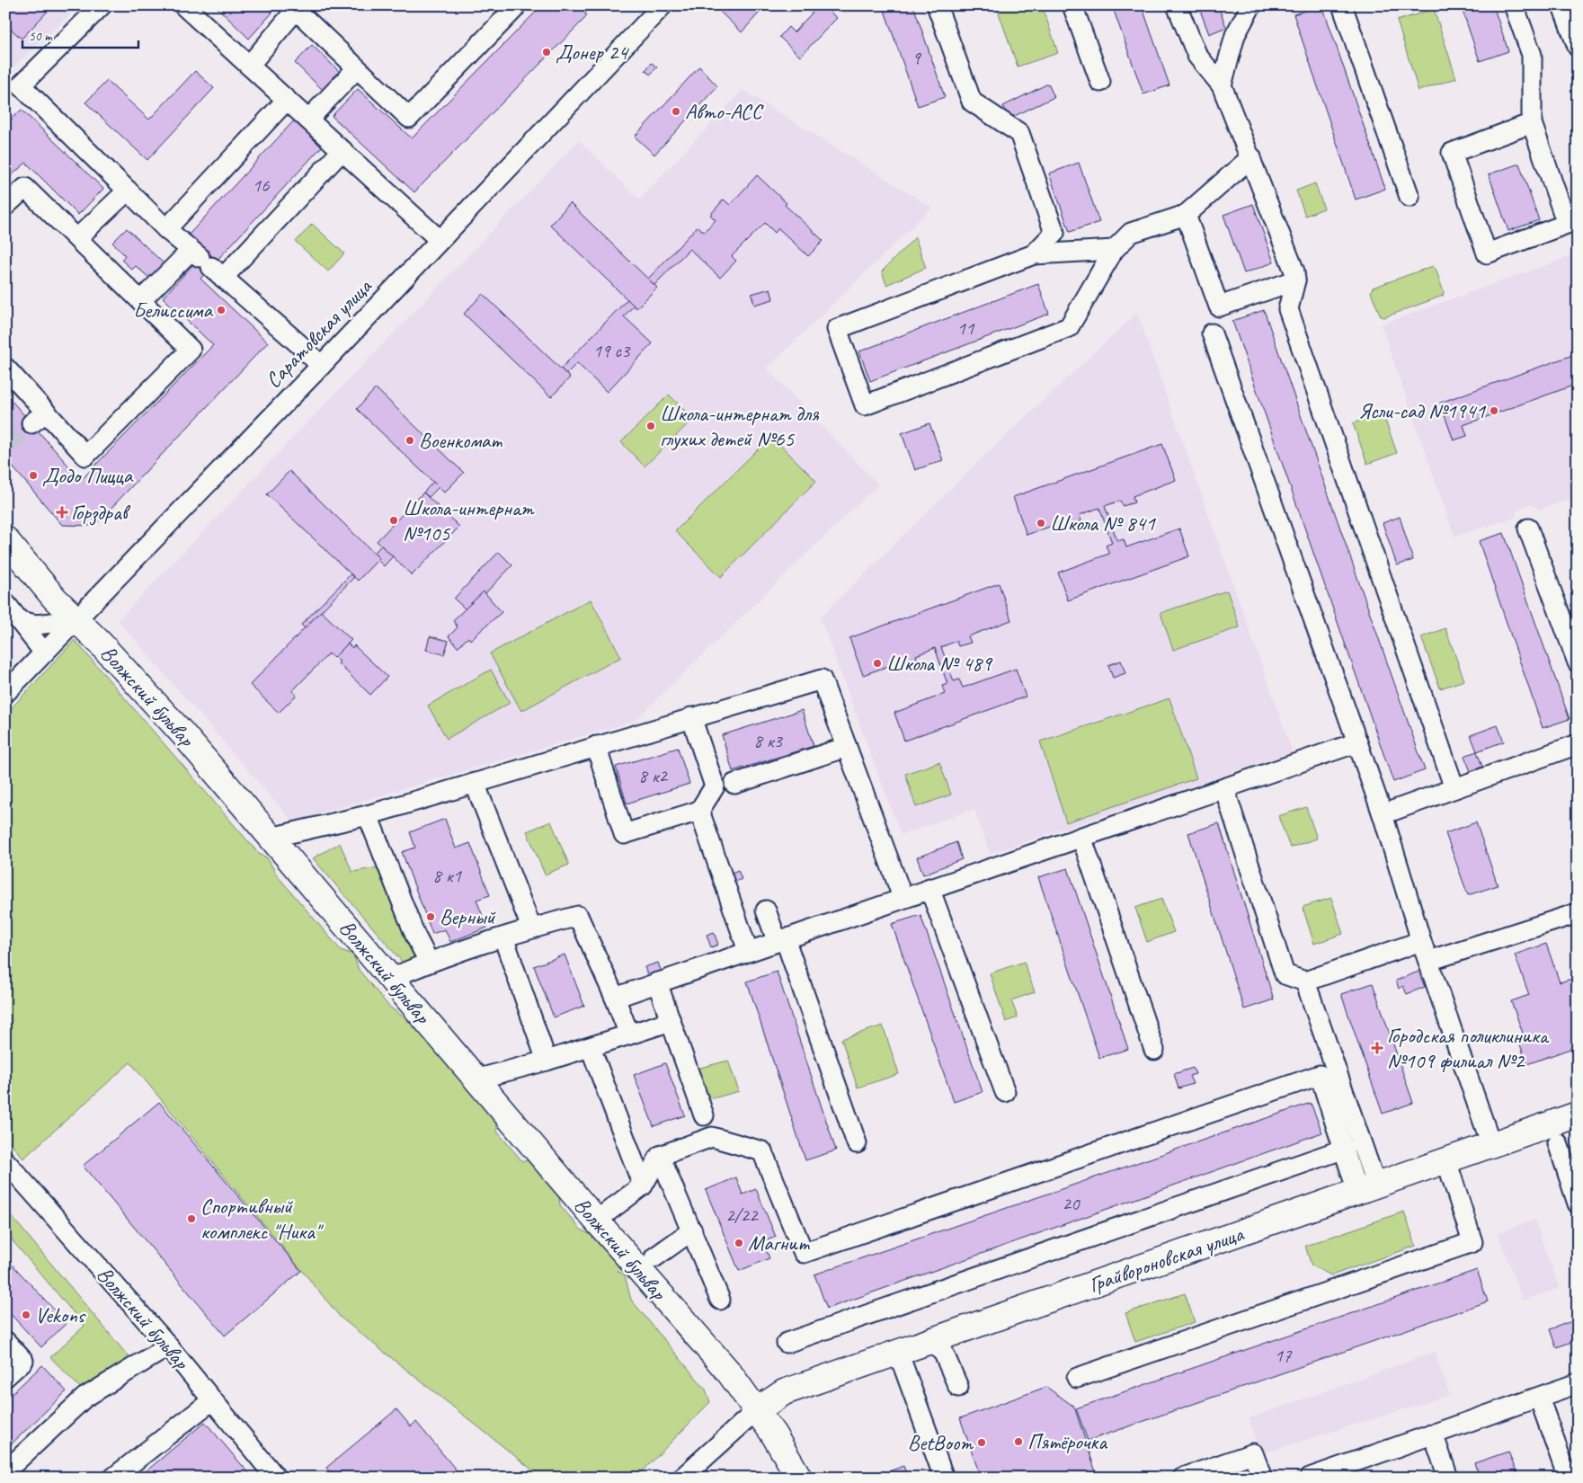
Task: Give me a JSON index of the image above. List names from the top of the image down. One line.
{"streets":{"main road":["Волжский бульвар","Грайвороновская улица"],"street":["Саратовская улица"]},"crossings":[["Саратовская улица","Волжский бульвар"],["Волжский бульвар","Грайвороновская улица"]],"places":{"other":["Донер 24","Авто-АСС","Белиссима","Ясли-сад №1941","Школа-интернат для глухих детей №65","Военкомат","Додо Пицца","Школа-интернат №105","Школа № 841","Школа № 489","Верный","Спортивный комплекс \"Ника\"","Магнит","Vekons","Пятёрочка","BetBoom"],"health":["Горздрав","Городская поликлиника №109 филиал №2"]},"house_numbers":["9","16","11","19 с3","8 к3","8 к2","8 к1","20","2/22","17"],"scale_bar":"50 m"}
